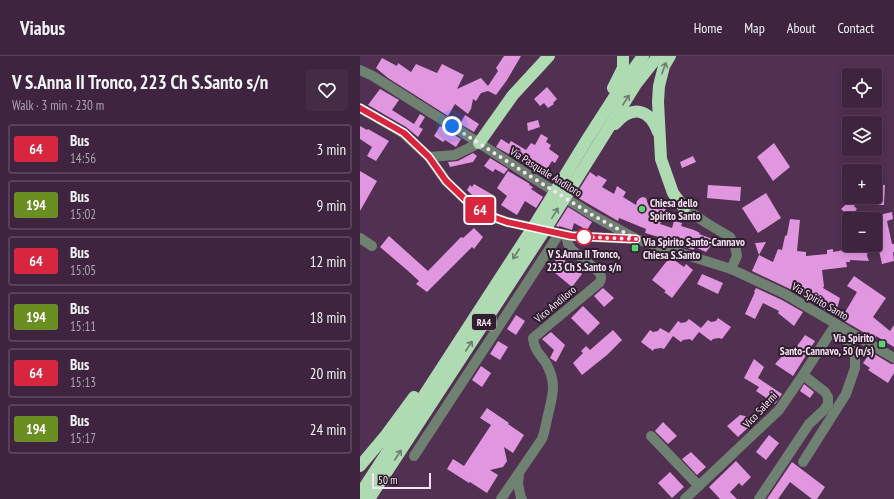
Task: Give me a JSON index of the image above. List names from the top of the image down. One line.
{"streets":{"highway":["RA4"],"street":["Via Pasquale Andiloro","Via Spirito Santo","Vico Andiloro","Vico Salemi"]},"crossings":[["Via Pasquale Andiloro","Via Spirito Santo"],["Via Spirito Santo","Vico Salemi"]],"places":{"other":["Chiesa dello Spirito Santo","V S.Anna II Tronco, 223 Ch S.Santo s/n"],"transit":["Via Spirito Santo-Cannavo Chiesa S.Santo","Via Spirito Santo-Cannavo, 50 (n/s)"]},"lines":["bus line 64"],"scale_bar":"50 m","page":{"header":"Viabus","nav":["Home","Map","About","Contact"],"heading":["V S.Anna II Tronco, 223 Ch S.Santo s/n","Walk · 3 min · 230 m"],"on_map":"64","map_buttons":["+","−"],"list":[{"mark":"64","name":"Bus","note":"14:56","value":"3 min"},{"mark":"194","name":"Bus","note":"15:02","value":"9 min"},{"mark":"64","name":"Bus","note":"15:05","value":"12 min"},{"mark":"194","name":"Bus","note":"15:11","value":"18 min"},{"mark":"64","name":"Bus","note":"15:13","value":"20 min"},{"mark":"194","name":"Bus","note":"15:17","value":"24 min"}],"scale":"50 m"}}
